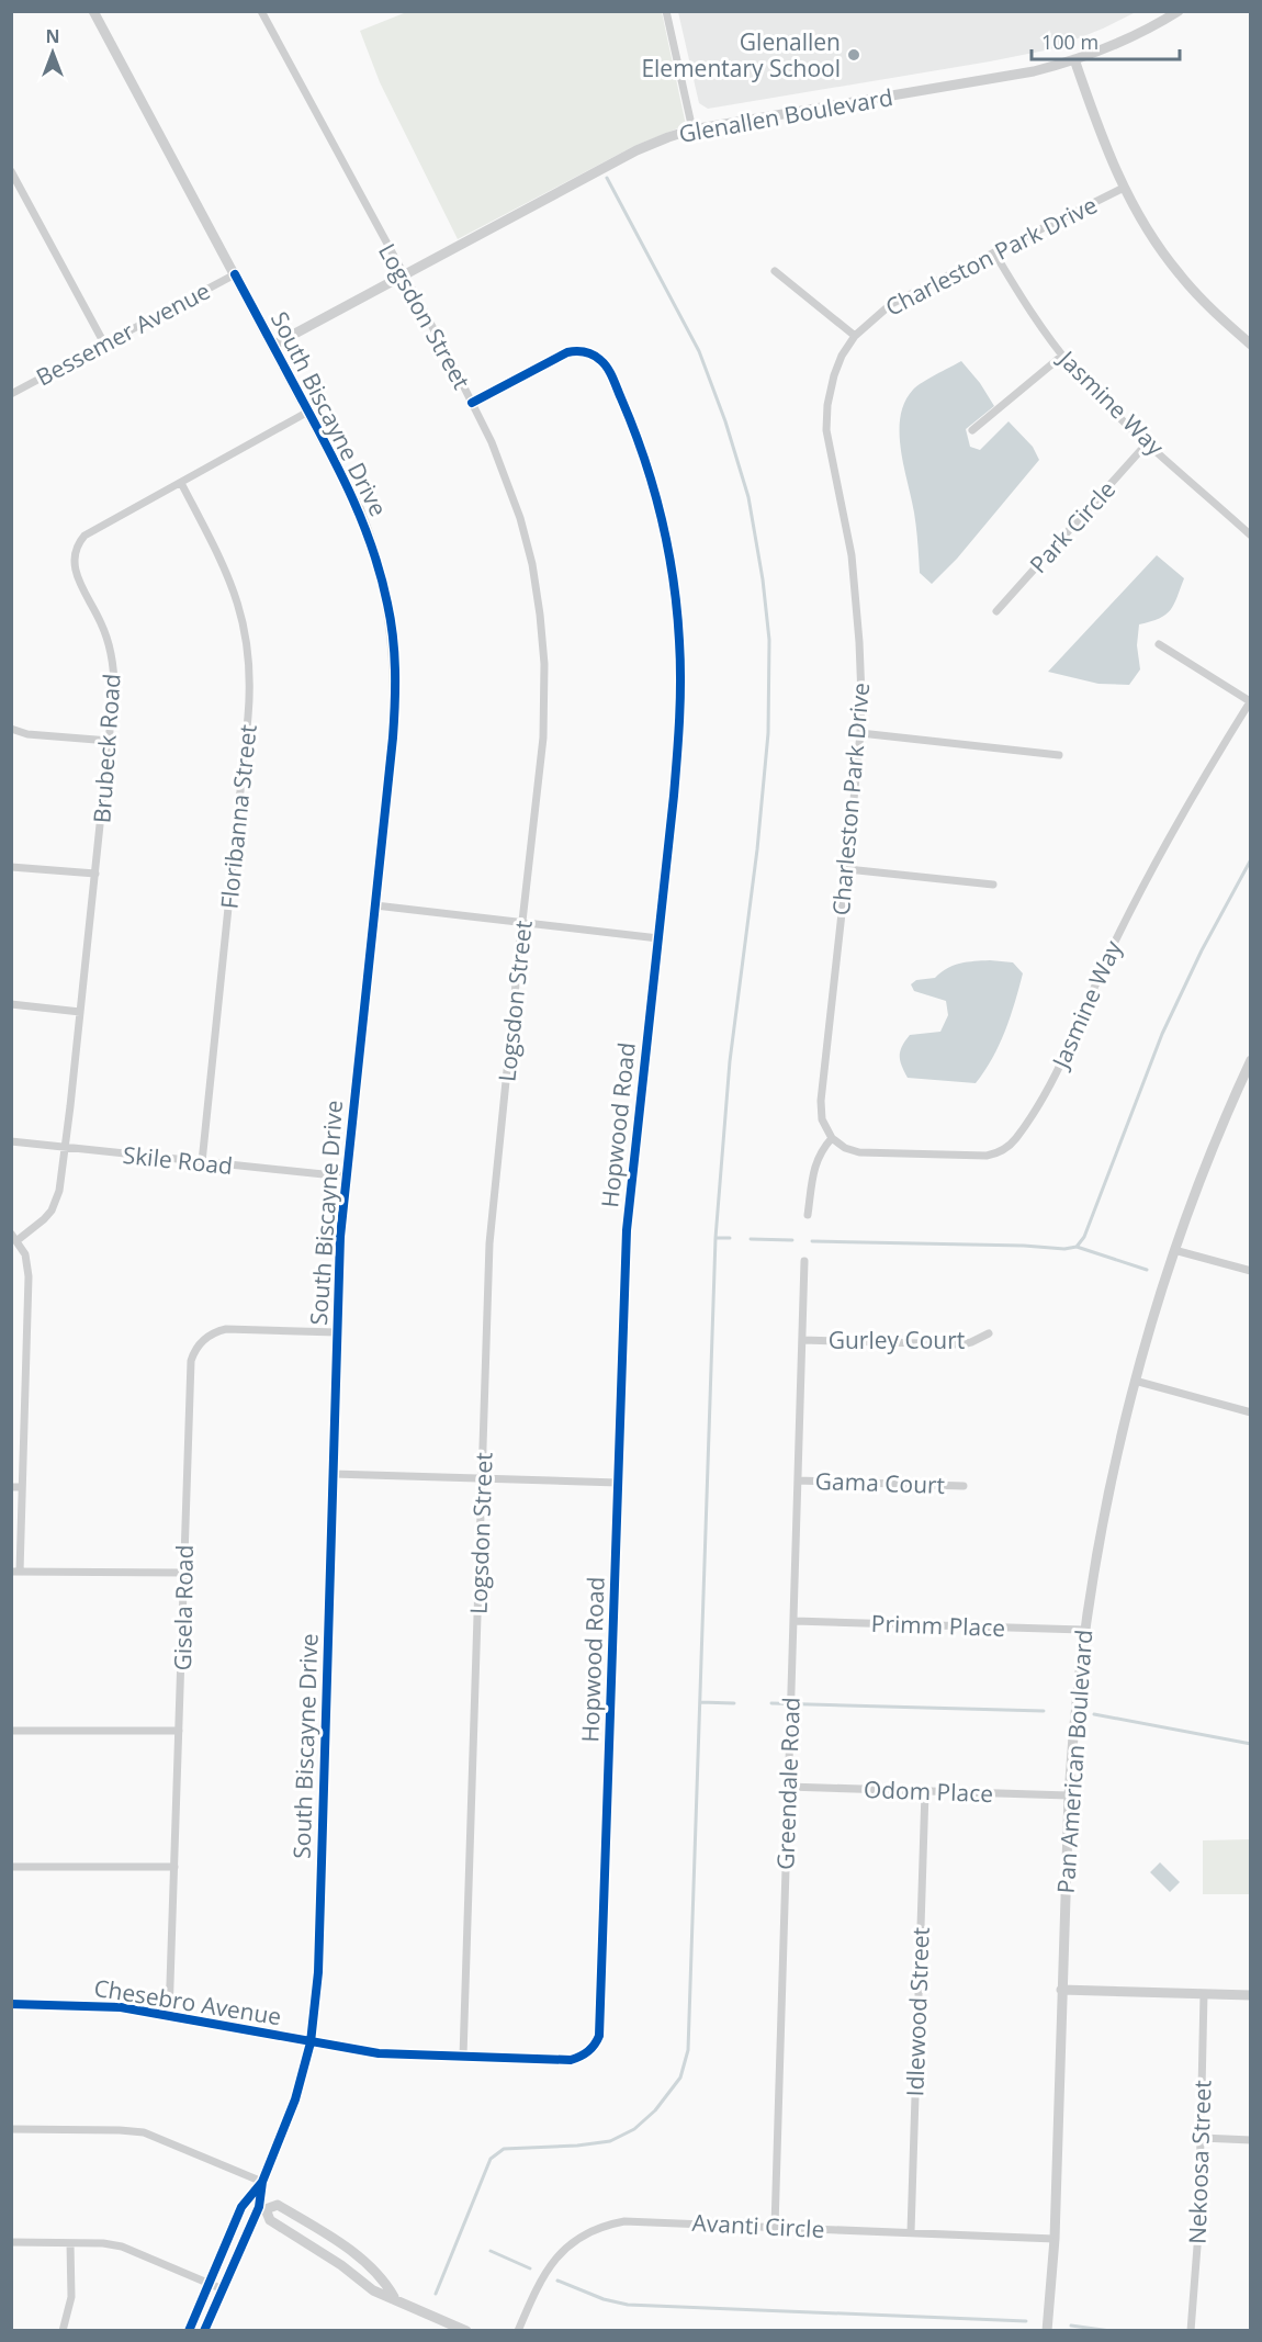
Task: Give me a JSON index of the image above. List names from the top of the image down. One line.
{"streets":{"street":["Glenallen Boulevard","Charleston Park Drive","Logsdon Street","Bessemer Avenue","Jasmine Way","South Biscayne Drive","Park Circle","Brubeck Road","Floribanna Street","Hopwood Road","Skile Road","Gurley Court","Gama Court","Gisela Road","Primm Place","Pan American Boulevard","Greendale Road","Odom Place","Chesebro Avenue","Idlewood Street","Nekoosa Street","Avanti Circle"]},"crossings":[["Glenallen Boulevard","Logsdon Street"],["Glenallen Boulevard","South Biscayne Drive"],["Charleston Park Drive","Jasmine Way"],["Logsdon Street","Hopwood Road"],["Logsdon Street","Chesebro Avenue"],["Bessemer Avenue","South Biscayne Drive"],["Jasmine Way","Park Circle"],["South Biscayne Drive","Brubeck Road"],["South Biscayne Drive","Skile Road"],["South Biscayne Drive","Gisela Road"],["South Biscayne Drive","Chesebro Avenue"],["Brubeck Road","Floribanna Street"],["Brubeck Road","Skile Road"],["Floribanna Street","Skile Road"],["Hopwood Road","Chesebro Avenue"],["Gurley Court","Greendale Road"],["Gama Court","Greendale Road"],["Gisela Road","Chesebro Avenue"],["Primm Place","Pan American Boulevard"],["Primm Place","Greendale Road"],["Pan American Boulevard","Odom Place"],["Pan American Boulevard","Avanti Circle"],["Greendale Road","Odom Place"],["Greendale Road","Avanti Circle"],["Odom Place","Idlewood Street"],["Idlewood Street","Avanti Circle"]],"places":["Glenallen Elementary School"],"scale_bar":"100 m","north":"top"}
